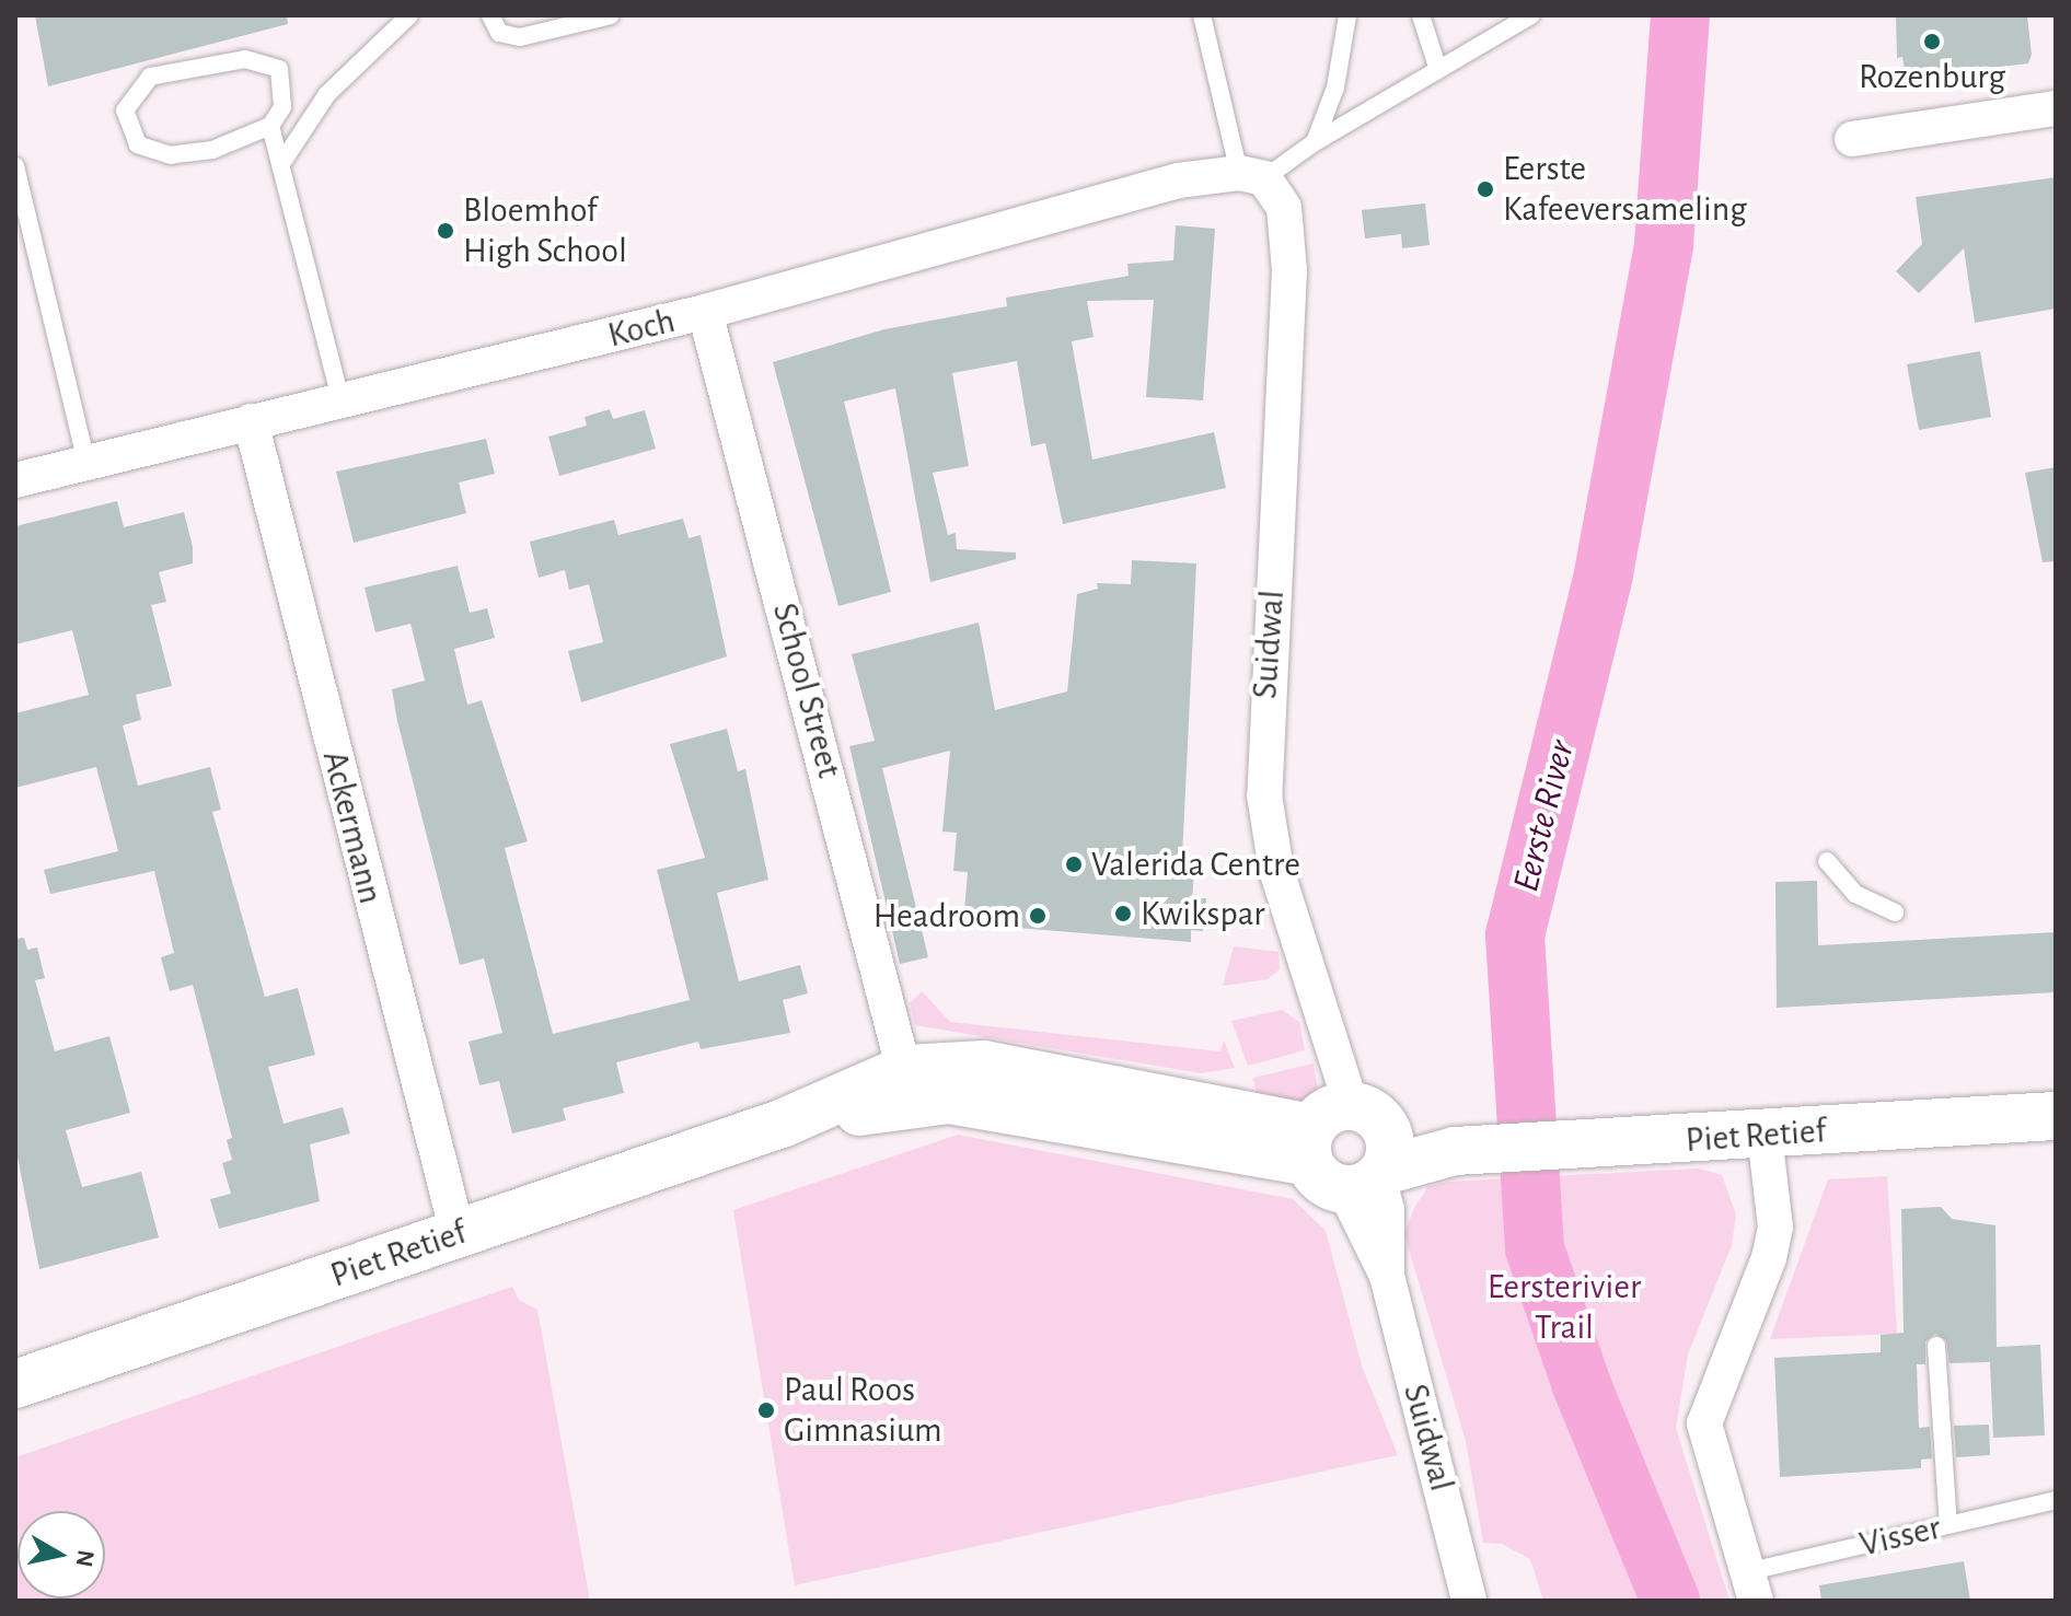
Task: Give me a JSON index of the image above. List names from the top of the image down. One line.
{"streets":{"street":["Koch","Suidwal","School Street","Ackermann","Piet Retief"],"lane":["Visser"]},"crossings":[["Koch","Suidwal"],["Koch","School Street"],["Koch","Ackermann"],["Suidwal","Piet Retief"],["School Street","Piet Retief"],["Ackermann","Piet Retief"]],"water":["Eerste River"],"parks":["Eersterivier Trail"],"places":["Rozenburg","Eerste Kafeeversameling","Bloemhof High School","Valerida Centre","Kwikspar","Headroom","Paul Roos Gimnasium"],"north":"right"}
